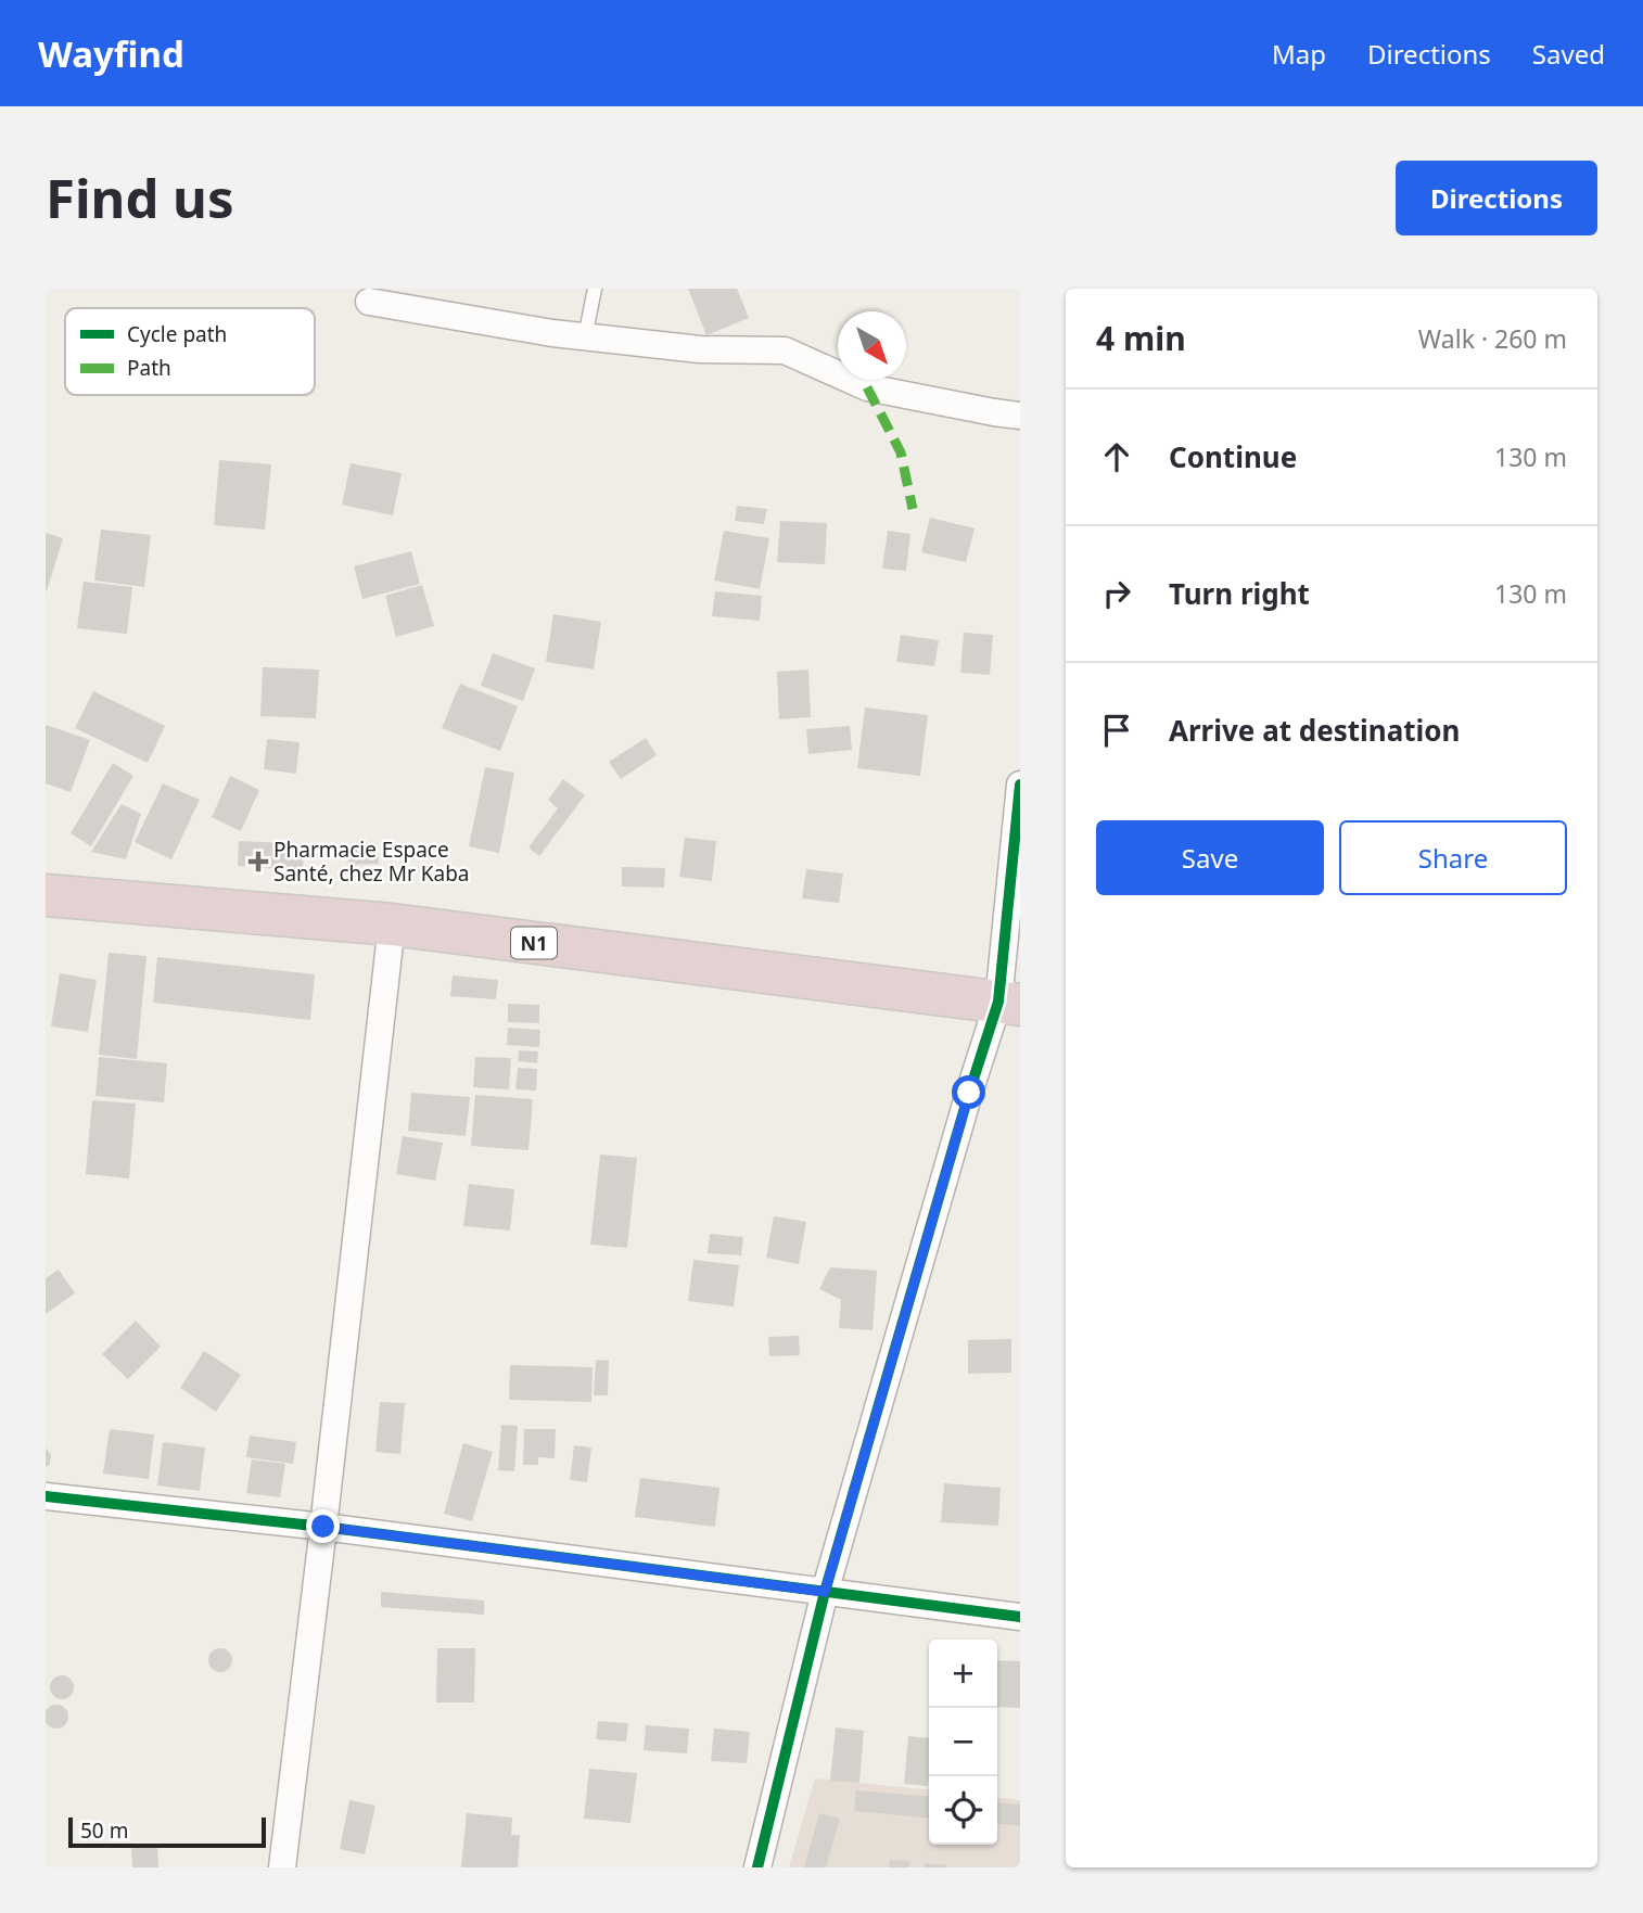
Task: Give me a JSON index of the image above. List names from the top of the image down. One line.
{"streets":{"highway":["N1"]},"places":{"health":["Pharmacie Espace Santé, chez Mr Kaba"]},"legend":["Cycle path","Path"],"scale_bar":"50 m","north":"bottom right","page":{"header":"Wayfind","nav":["Map","Directions","Saved"],"buttons":["Directions",["Save","Share"]],"title":"Find us","heading":["4 min","Walk · 260 m"],"list":[["Continue","130 m"],["Turn right","130 m"],"Arrive at destination"],"map_buttons":["+","−"],"scale":"50 m"}}
